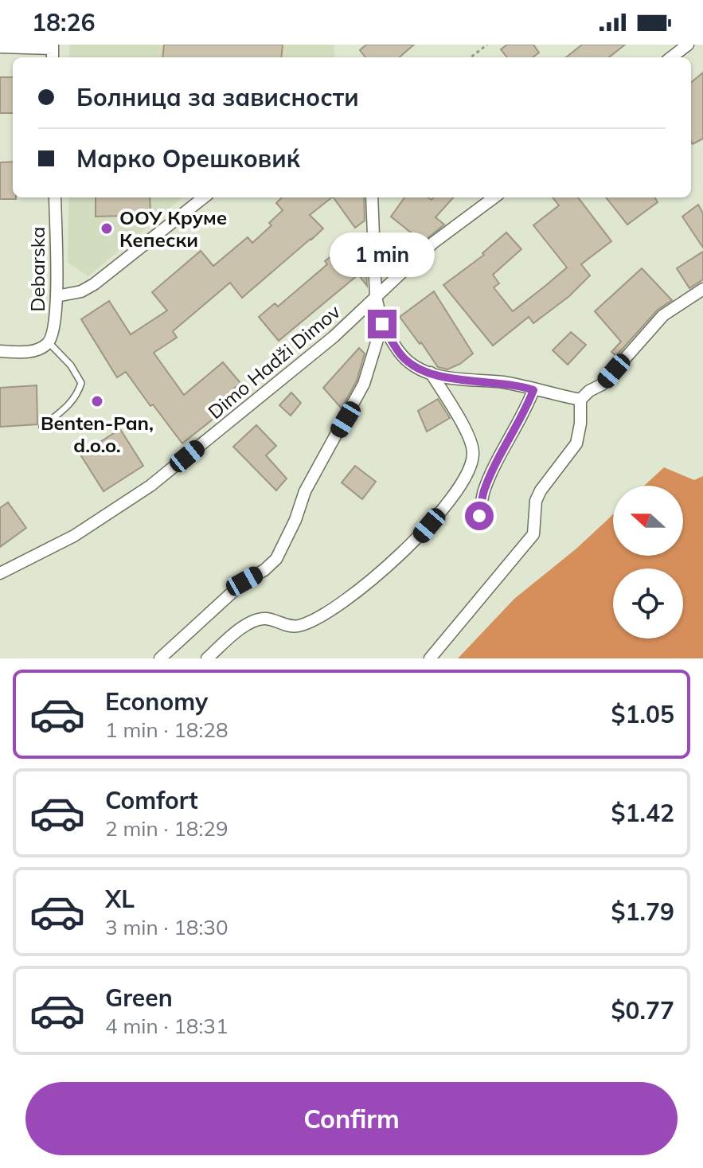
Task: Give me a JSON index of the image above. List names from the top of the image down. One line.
{"streets":{"street":["Debarska","Dimo Hadži Dimov"]},"places":["ООУ Круме Кепески","Benten-Pan, d.o.o."],"north":"left","page":{"status":"18:26","banner":["Болница за зависности","Марко Орешковиќ"],"bubble":"1 min","list":[{"name":"Economy","note":"1 min · 18:28","value":"$1.05"},{"name":"Comfort","note":"2 min · 18:29","value":"$1.42"},{"name":"XL","note":"3 min · 18:30","value":"$1.79"},{"name":"Green","note":"4 min · 18:31","value":"$0.77"}],"buttons":"Confirm"}}
